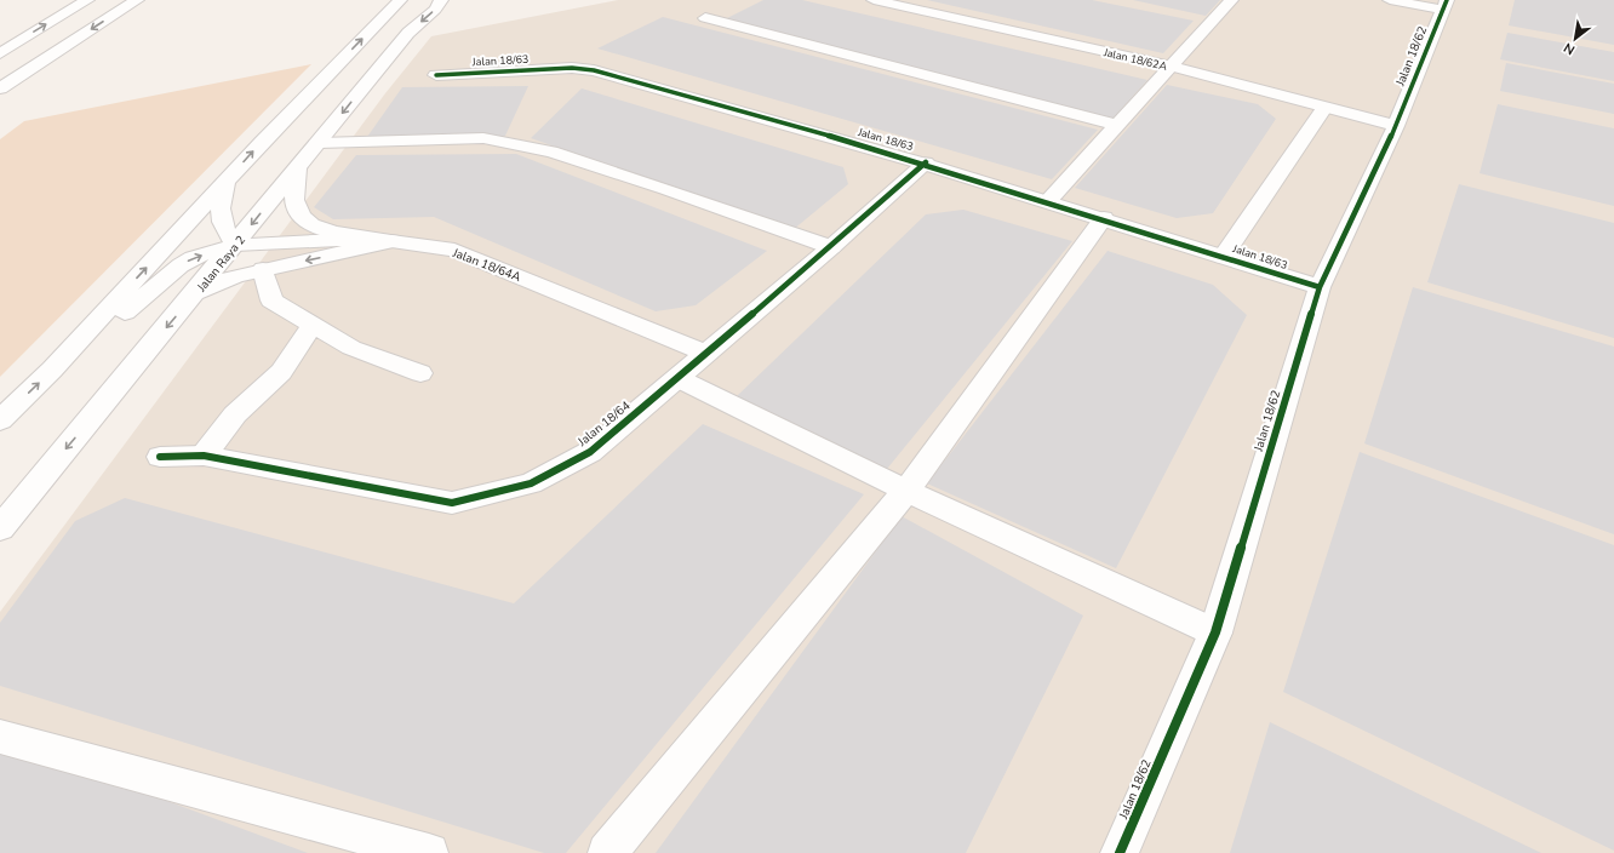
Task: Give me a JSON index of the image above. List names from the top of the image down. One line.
{"streets":{"main road":["Jalan 18/62","Jalan 18/62A","Jalan 18/63","Jalan Raya 2","Jalan 18/64A","Jalan 18/64"]},"crossings":[["Jalan 18/62","Jalan 18/62A"],["Jalan 18/62","Jalan 18/63"],["Jalan 18/63","Jalan 18/64"],["Jalan Raya 2","Jalan 18/64A"],["Jalan 18/64A","Jalan 18/64"]],"north":"bottom left"}
